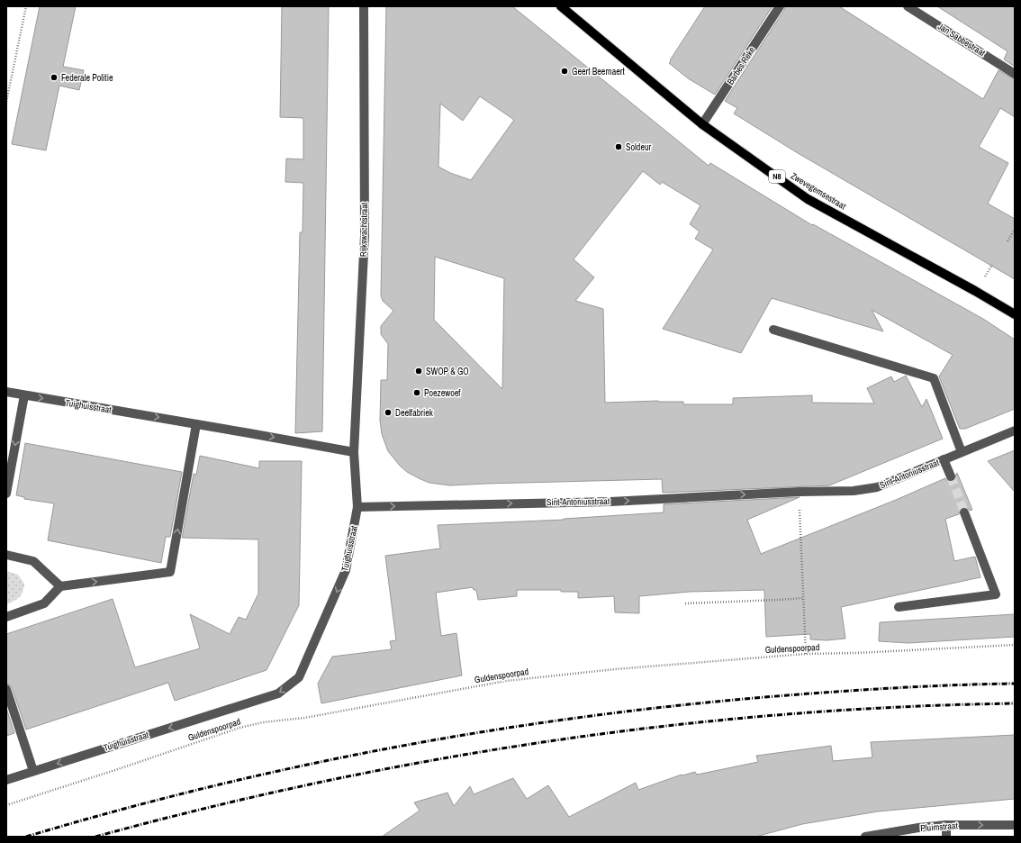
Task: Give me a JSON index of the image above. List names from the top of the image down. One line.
{"streets":{"main road":["N8","Zwevegemsestraat"],"street":["Jan Sabbestraat","Barbes Reke","Rijkswachtstraat","Tuighuisstraat","Sint-Antoniusstraat","Pluimstraat"],"path":["Guldenspoorpad"]},"crossings":[["Barbes Reke","Zwevegemsestraat"],["Rijkswachtstraat","Tuighuisstraat"],["Tuighuisstraat","Sint-Antoniusstraat"]],"one_way":["Sint-Antoniusstraat","Pluimstraat"],"places":["Geert Beernaert","Federale Politie","Soldeur","SWOP & GO","Poezewoef","Deelfabriek"]}
